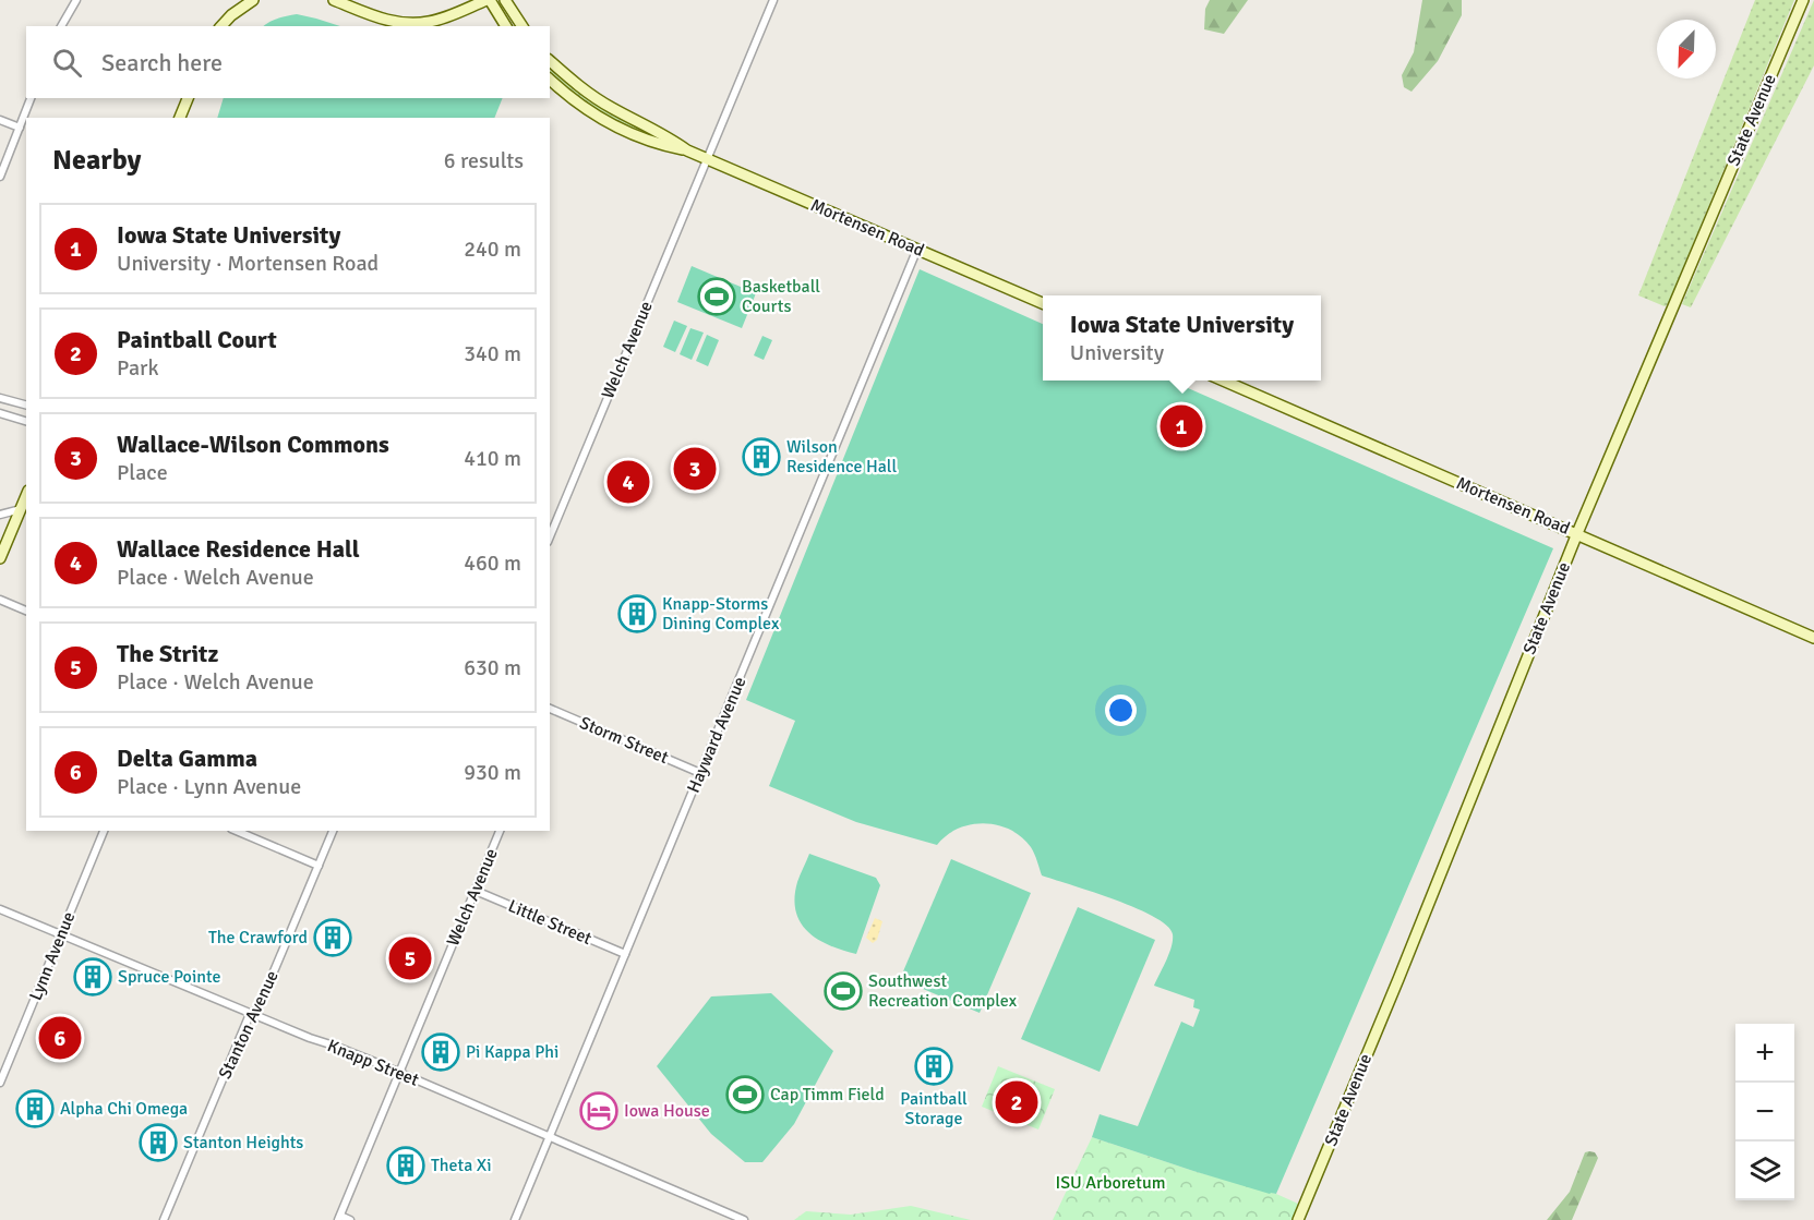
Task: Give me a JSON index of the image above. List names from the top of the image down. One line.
{"streets":{"street":["State Avenue","Mortensen Road","Welch Avenue","Hayward Avenue","Storm Street","Little Street","Lynn Avenue","Stanton Avenue","Knapp Street"]},"crossings":[["State Avenue","Mortensen Road"],["Mortensen Road","Welch Avenue"],["Mortensen Road","Hayward Avenue"],["Welch Avenue","Little Street"],["Welch Avenue","Knapp Street"],["Hayward Avenue","Storm Street"],["Hayward Avenue","Little Street"],["Hayward Avenue","Knapp Street"],["Lynn Avenue","Knapp Street"],["Stanton Avenue","Knapp Street"]],"parks":["ISU Arboretum"],"places":{"sports":["Basketball Courts","Southwest Recreation Complex","Cap Timm Field"],"building":["Wilson Residence Hall","Knapp-Storms Dining Complex","The Crawford","Spruce Pointe","Pi Kappa Phi","Paintball Storage","Alpha Chi Omega","Stanton Heights","Theta Xi"],"hotel":["Iowa House"]},"north":"bottom left","page":{"search":"Search here","heading":["Nearby","6 results"],"list":[{"mark":"1","name":"Iowa State University","note":"University · Mortensen Road","value":"240 m"},{"mark":"2","name":"Paintball Court","note":"Park","value":"340 m"},{"mark":"3","name":"Wallace-Wilson Commons","note":"Place","value":"410 m"},{"mark":"4","name":"Wallace Residence Hall","note":"Place · Welch Avenue","value":"460 m"},{"mark":"5","name":"The Stritz","note":"Place · Welch Avenue","value":"630 m"},{"mark":"6","name":"Delta Gamma","note":"Place · Lynn Avenue","value":"930 m"}],"popup":["Iowa State University","University"],"pins":["1","3","4","5","6","2"],"map_buttons":["+","−"]}}
